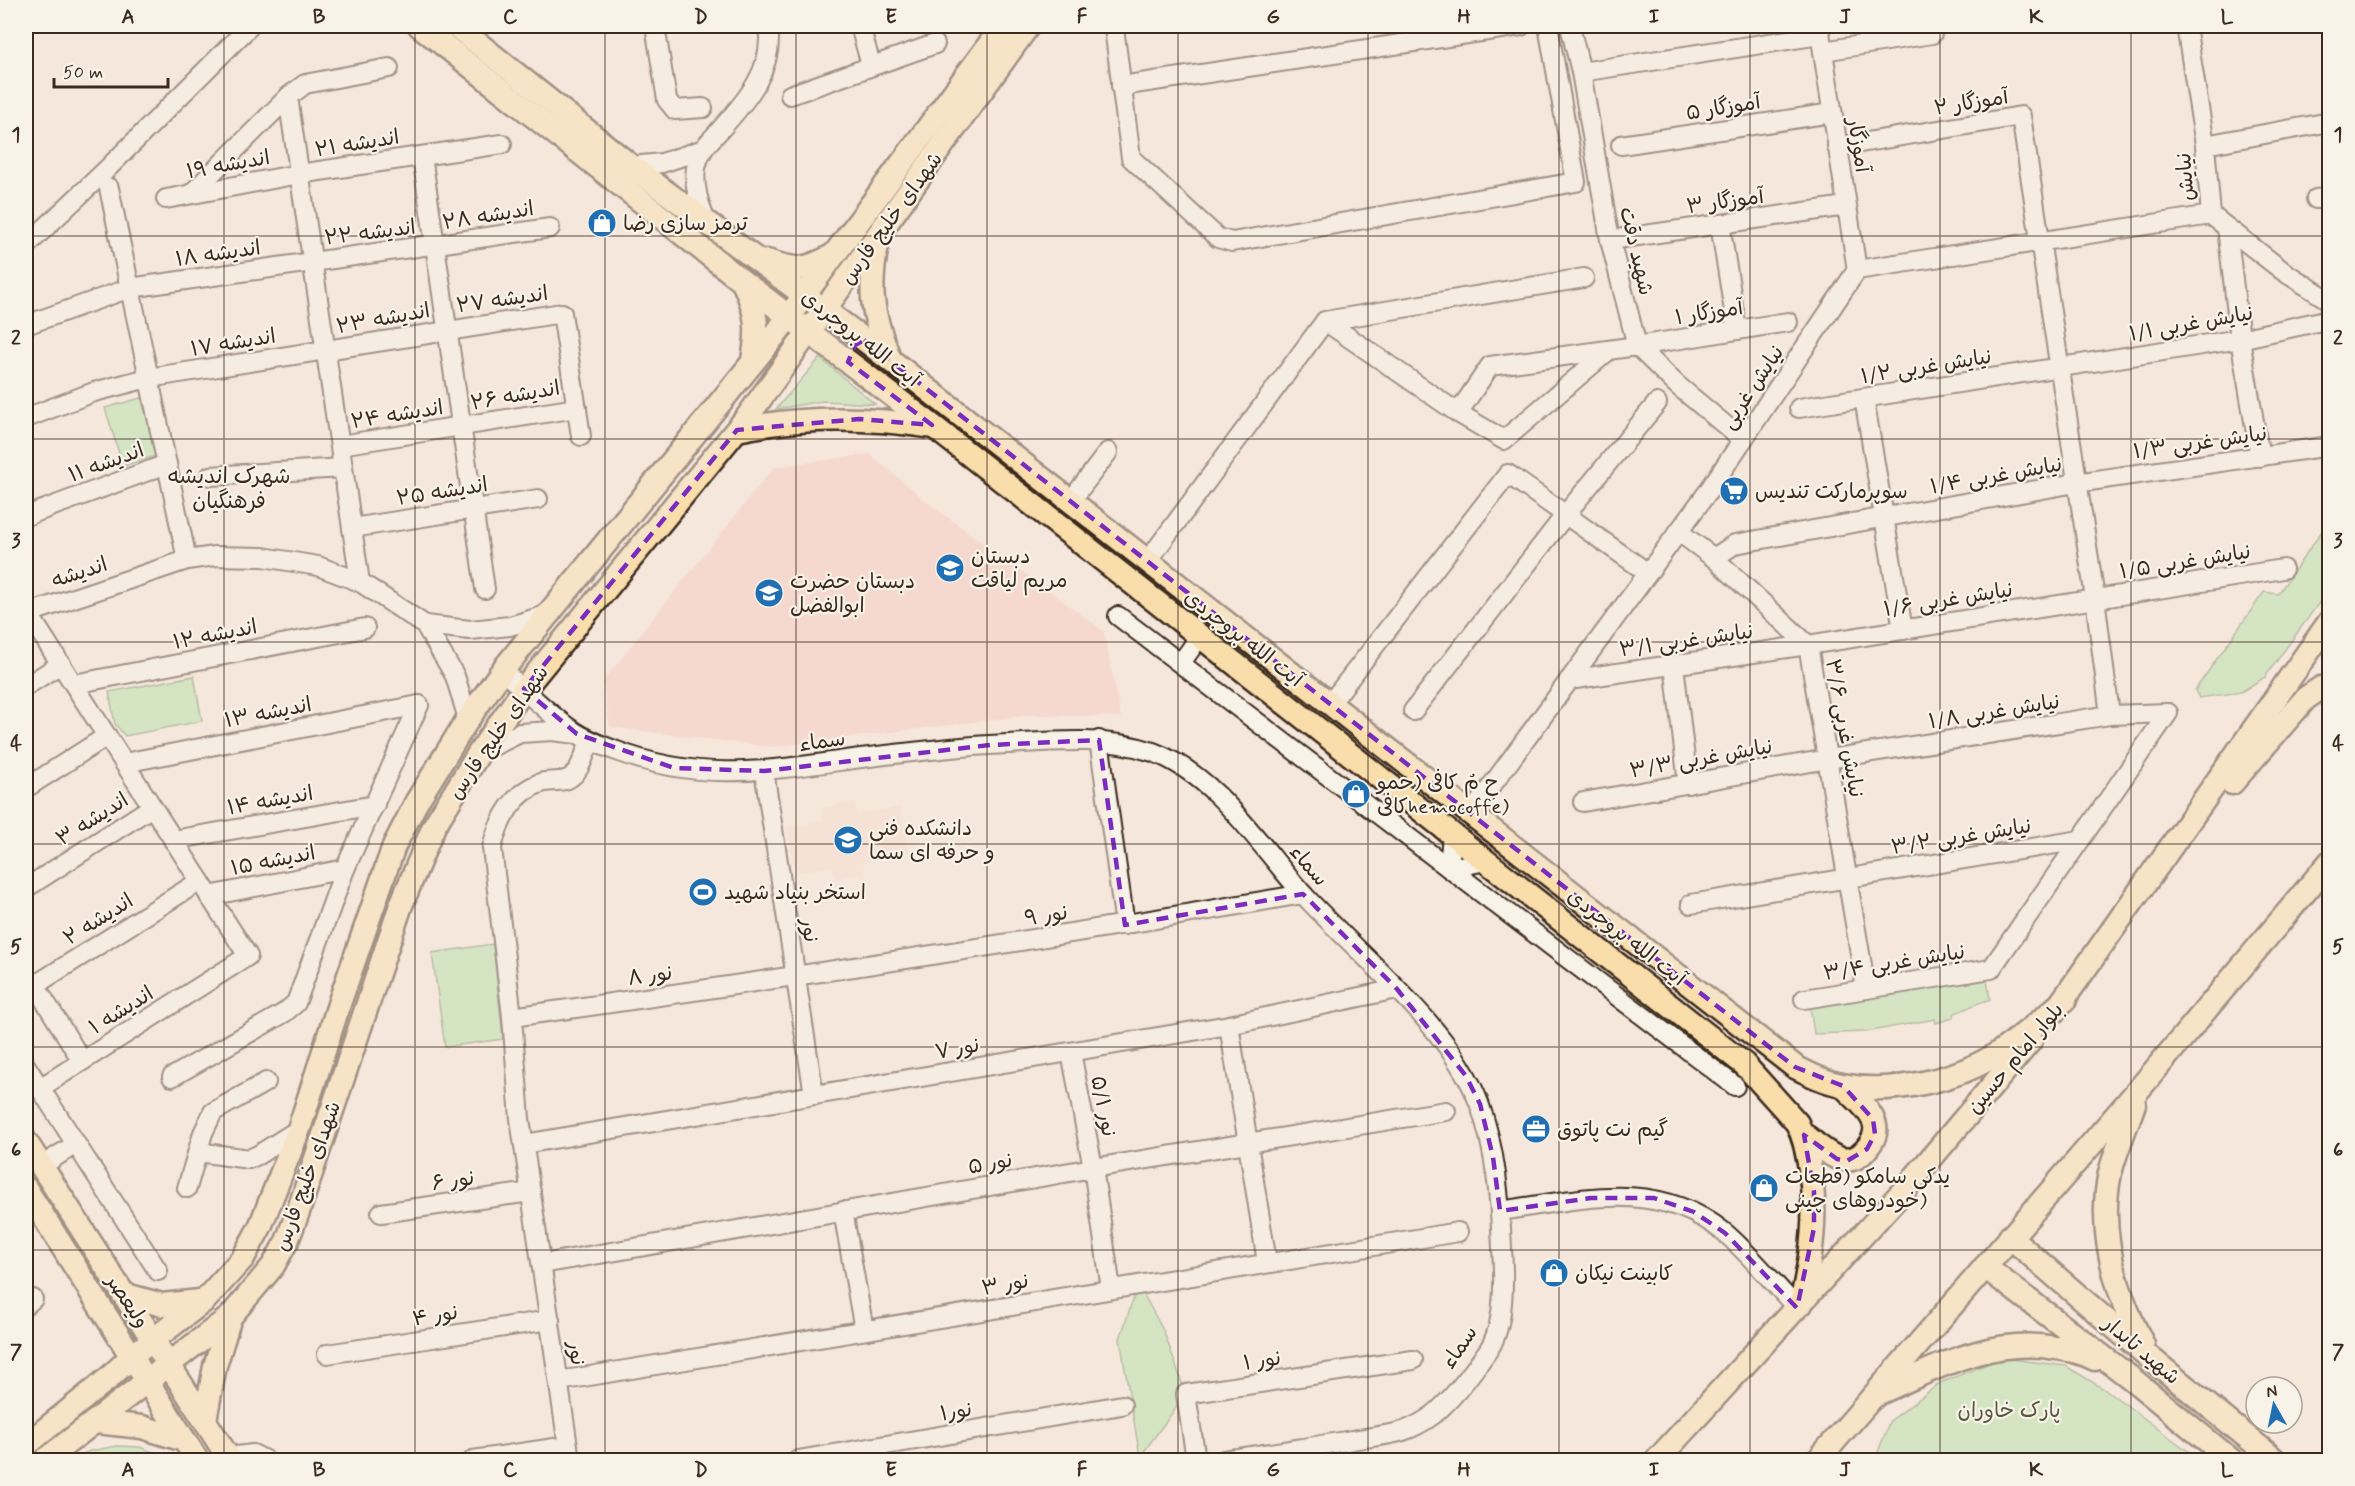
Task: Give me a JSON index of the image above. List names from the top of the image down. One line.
{"streets":{"main road":["شهدای خلیج فارس","آیت الله بروجردی","بلوار امام حسین","ولیعصر","شهید تابدار"],"street":["آموزگار ۲","آموزگار ۵","اندیشه ۲۱","آموزگار","اندیشه ۱۹","نیایش","آموزگار ۳","اندیشه ۲۸","اندیشه ۲۲","شهید دقت","اندیشه ۱۸","اندیشه ۲۷","آموزگار ۱","اندیشه ۲۳","نیایش غربی ۱/۱","اندیشه ۱۷","نیایش غربی ۱/۲","نیایش غربی","اندیشه ۲۶","اندیشه ۲۴","نیایش غربی ۱/۳","اندیشه ۱۱","نیایش غربی ۱/۴","اندیشه ۲۵","نیایش غربی ۱/۵","اندیشه","نیایش غربی ۱/۶","اندیشه ۱۲","نیایش غربی ۳/۱","نیایش غربی ۱/۸","اندیشه ۱۳","نیایش غربی ۳/۶","سماء","نیایش غربی ۳/۳","اندیشه ۱۴","اندیشه ۳","نیایش غربی ۳/۲","اندیشه ۱۵","نور ۹","اندیشه ۲","نور","نیایش غربی ۳/۴","نور ۸","اندیشه ۱","نور ۷","نور ۵/۱","نور ۵","نور ۶","نور ۳","نور ۴","نور ۱","نور۱"]},"crossings":[["آموزگار ۲","آموزگار"],["آموزگار ۵","آموزگار"],["اندیشه ۲۱","اندیشه ۱۹"],["آموزگار","آموزگار ۳"],["آموزگار","نیایش غربی"],["آموزگار ۳","شهید دقت"],["اندیشه ۲۸","اندیشه ۲۲"],["شهدای خلیج فارس","آیت الله بروجردی"],["شهدای خلیج فارس","اندیشه"],["شهدای خلیج فارس","سماء"],["شهدای خلیج فارس","ولیعصر"],["اندیشه ۲۲","اندیشه ۱۸"],["شهید دقت","آموزگار ۱"],["اندیشه ۲۷","اندیشه ۲۳"],["اندیشه ۲۷","اندیشه ۲۶"],["اندیشه ۲۳","اندیشه ۱۷"],["نیایش غربی ۱/۱","نیایش غربی ۱/۲"],["آیت الله بروجردی","نیایش غربی"],["آیت الله بروجردی","بلوار امام حسین"],["نیایش غربی","نیایش غربی ۳/۱"],["نیایش غربی","نیایش غربی ۳/۶"],["اندیشه ۲۶","اندیشه ۲۴"],["نیایش غربی ۱/۳","نیایش غربی ۱/۴"],["نیایش غربی ۱/۴","نیایش غربی ۳/۶"],["نیایش غربی ۱/۵","نیایش غربی ۱/۶"],["اندیشه","اندیشه ۱۲"],["اندیشه","اندیشه ۱۳"],["اندیشه","اندیشه ۱۴"],["اندیشه","اندیشه ۳"],["اندیشه","اندیشه ۱۵"],["اندیشه","اندیشه ۲"],["اندیشه","اندیشه ۱"],["نیایش غربی ۱/۶","نیایش غربی ۳/۱"],["نیایش غربی ۱/۶","نیایش غربی ۳/۶"],["نیایش غربی ۳/۱","نیایش غربی ۳/۶"],["نیایش غربی ۱/۸","نیایش غربی ۳/۶"],["نیایش غربی ۱/۸","نیایش غربی ۳/۳"],["نیایش غربی ۱/۸","نیایش غربی ۳/۲"],["نیایش غربی ۱/۸","نیایش غربی ۳/۴"],["اندیشه ۱۳","اندیشه ۱۴"],["نیایش غربی ۳/۶","نیایش غربی ۳/۳"],["نیایش غربی ۳/۶","نیایش غربی ۳/۲"],["نیایش غربی ۳/۶","نیایش غربی ۳/۴"],["سماء","نور ۹"],["سماء","نور"],["سماء","نور ۷"],["نیایش غربی ۳/۲","نیایش غربی ۳/۴"],["اندیشه ۱۵","اندیشه ۲"],["نور ۹","نور"],["نور ۹","نور ۸"],["اندیشه ۲","اندیشه ۱"],["نور","نور ۸"],["نور","نور ۷"],["نور","نور ۵"],["نور","نور ۶"],["نور","نور ۳"],["نور","نور ۴"],["نور ۷","نور ۵/۱"],["نور ۵/۱","نور ۵"],["نور ۵/۱","نور ۳"]],"districts":["شهرک اندیشه فرهنگیان"],"parks":["پارک خاوران"],"places":{"shop":["ترمز سازی رضا","حِ مُ کافی (حمو کافیhemocoffe)","یدکی سامکو (قطعات خودروهای چینی)","کابینت نیکان"],"supermarket":["سوپرمارکت تندیس"],"school or university":["دبستان مریم لیاقت","دبستان حضرت ابوالفضل","دانشکده فنی و حرفه ای سما"],"sports":["استخر بنیاد شهید"],"office":["گیم نت پاتوق"]},"scale_bar":"50 m","north":"top","grid":{"columns":["A","B","C","D","E","F","G","H","I","J","K","L"],"rows":["1","2","3","4","5","6","7"]}}
